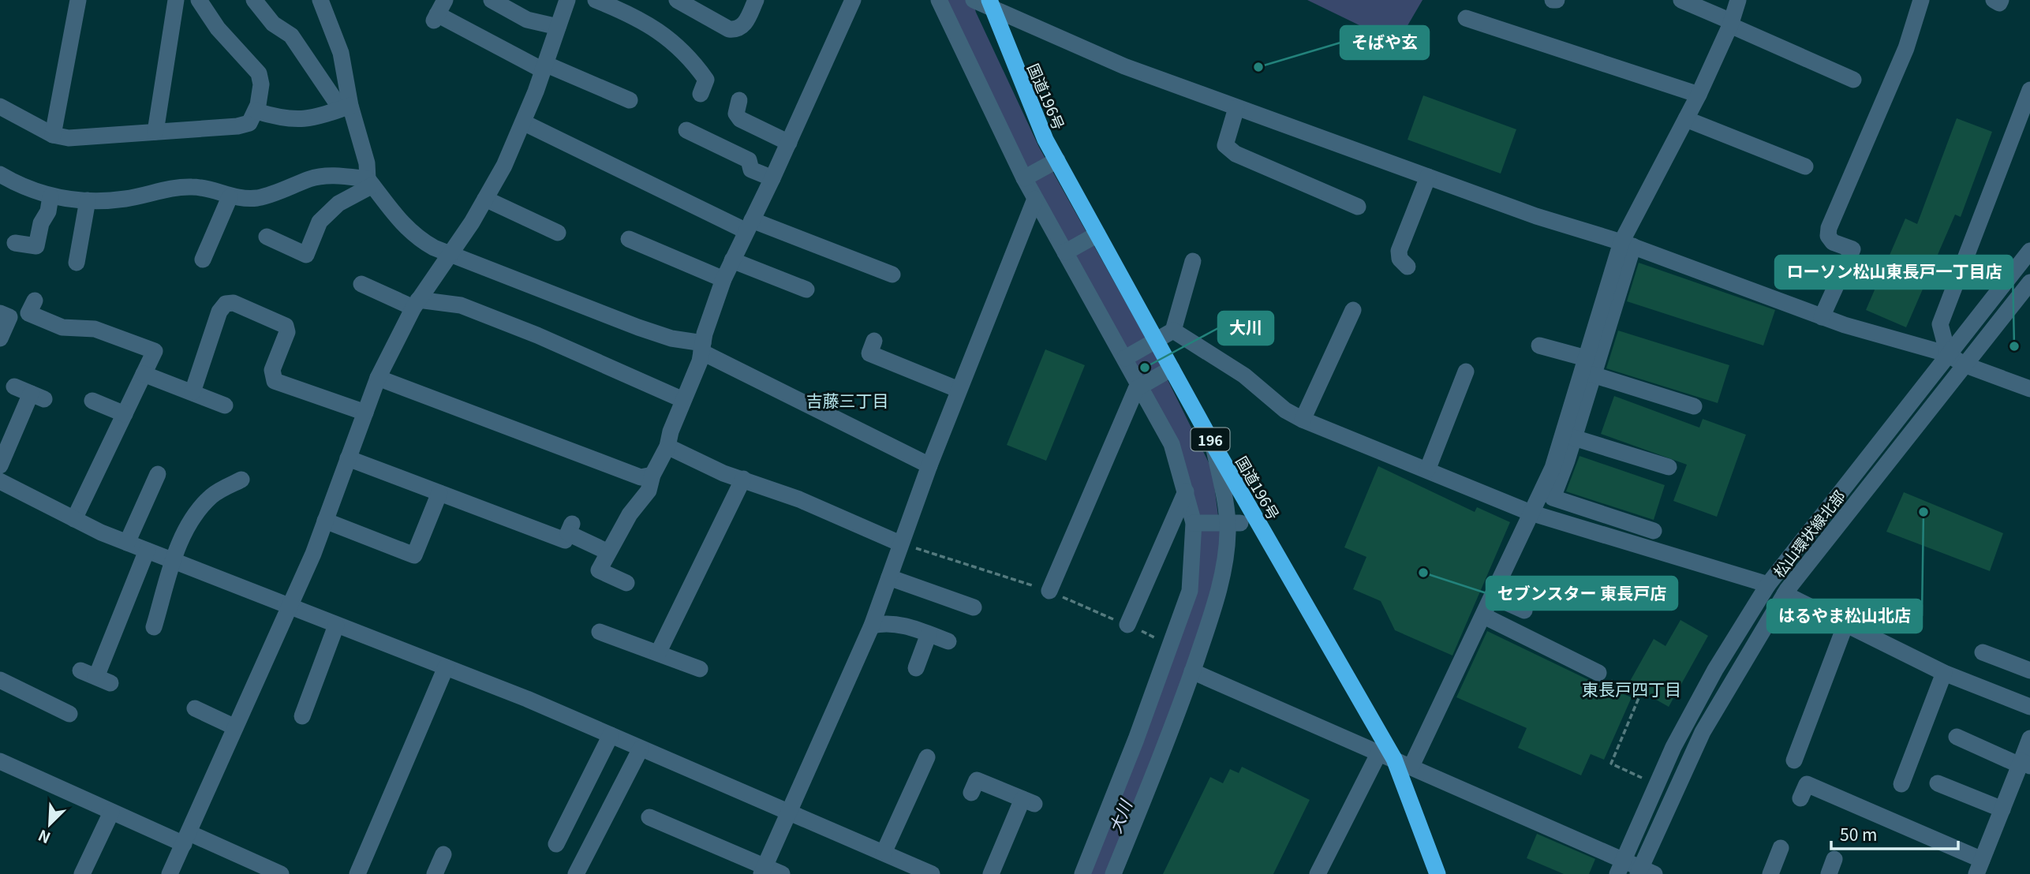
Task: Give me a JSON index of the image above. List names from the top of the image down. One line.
{"streets":{"highway":["国道196号","196"],"street":["松山環状線北部"]},"districts":["吉藤三丁目","東長戸四丁目"],"water":["大川"],"places":["そばや玄","ローソン松山東長戸一丁目店","大川","はるやま松山北店","セブンスター 東長戸店"],"scale_bar":"50 m","north":"bottom left"}
